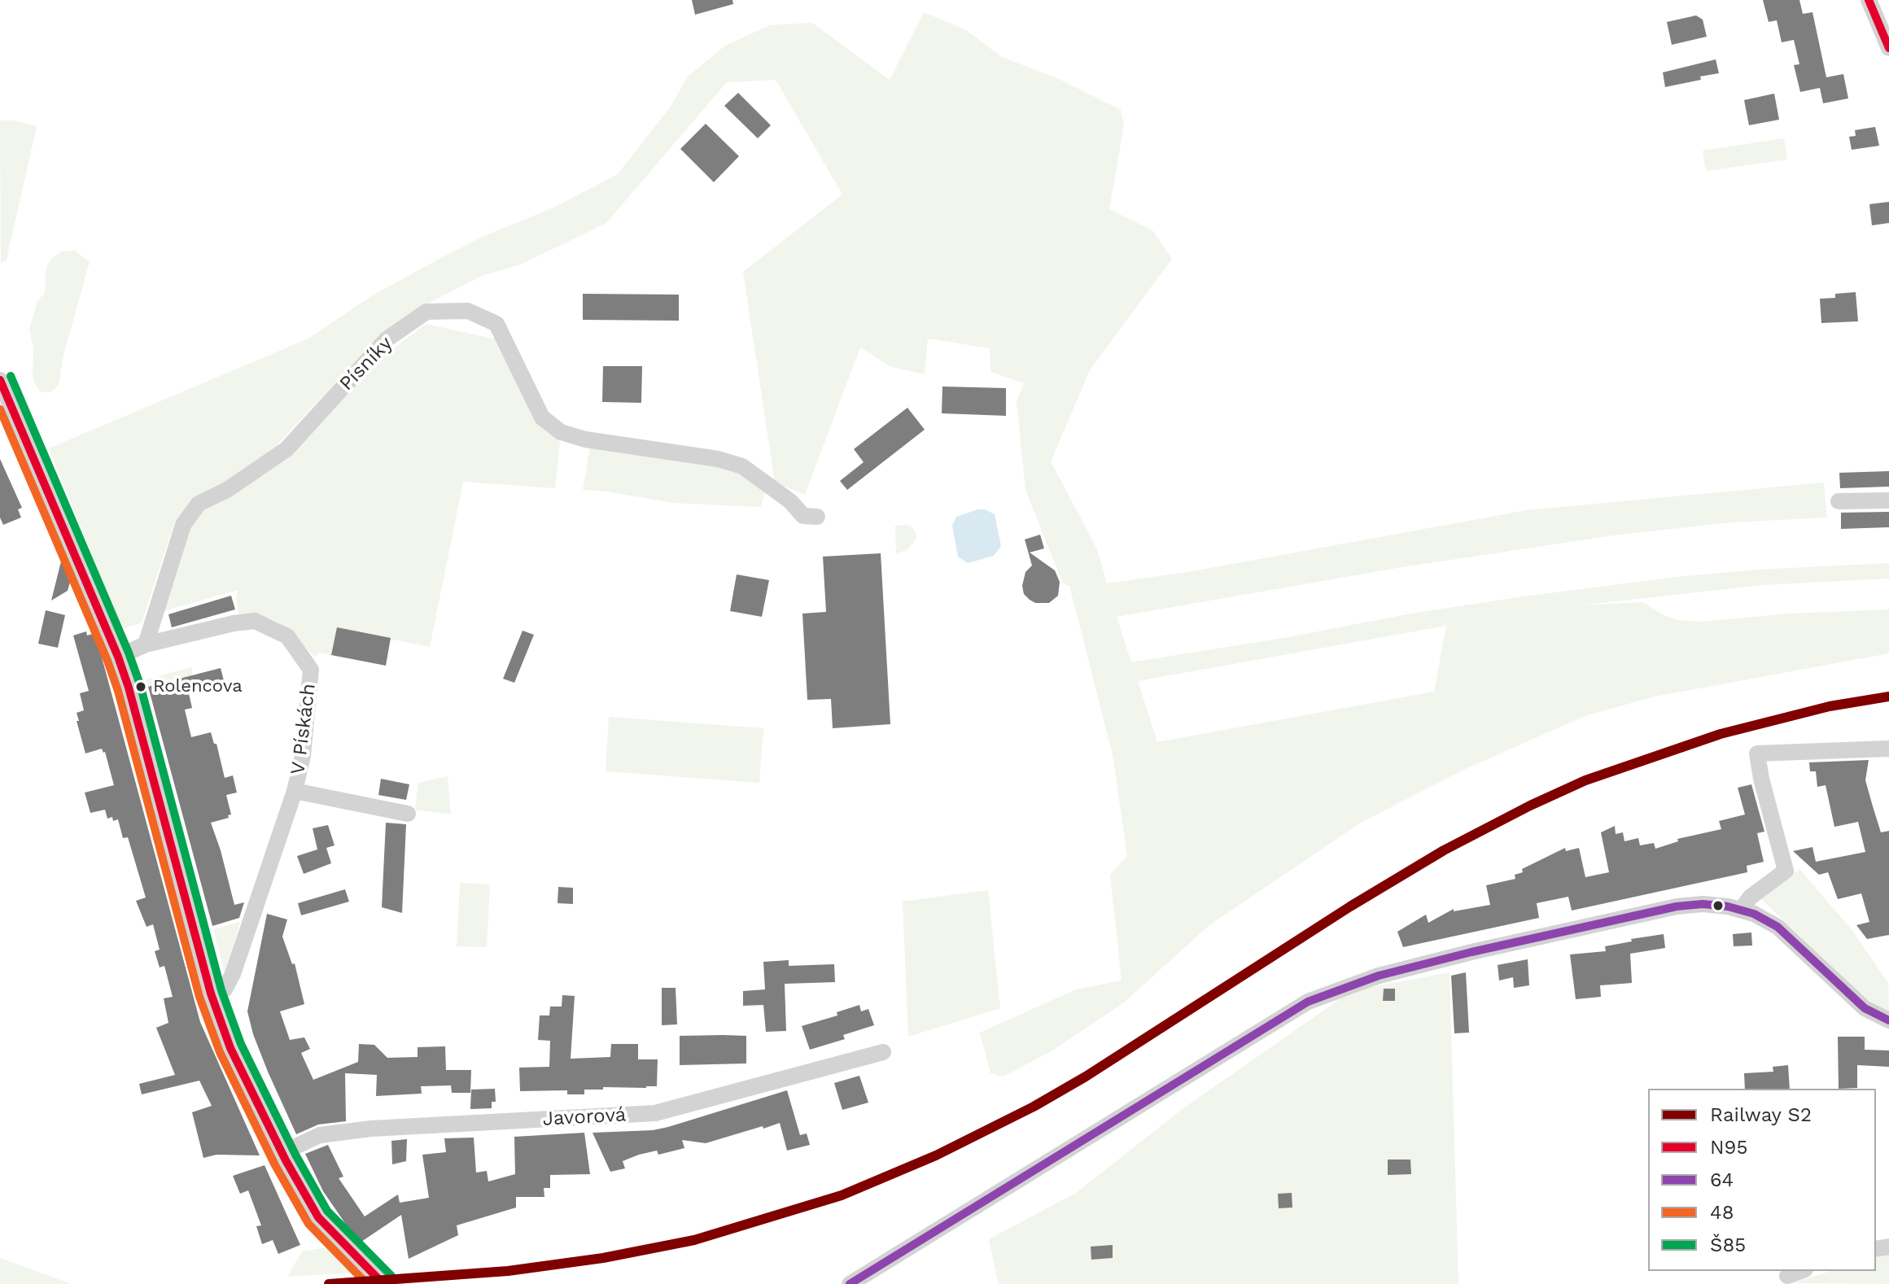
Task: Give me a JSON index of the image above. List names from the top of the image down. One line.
{"streets":{"street":["Písníky","V Pískách","Javorová"]},"crossings":[["Písníky","V Pískách"]],"places":["Rolencova"],"lines":["transit line N95","transit line Š85","transit line 48","rail line S2","transit line 64"],"legend":["Railway S2","N95","64","48","Š85"]}
